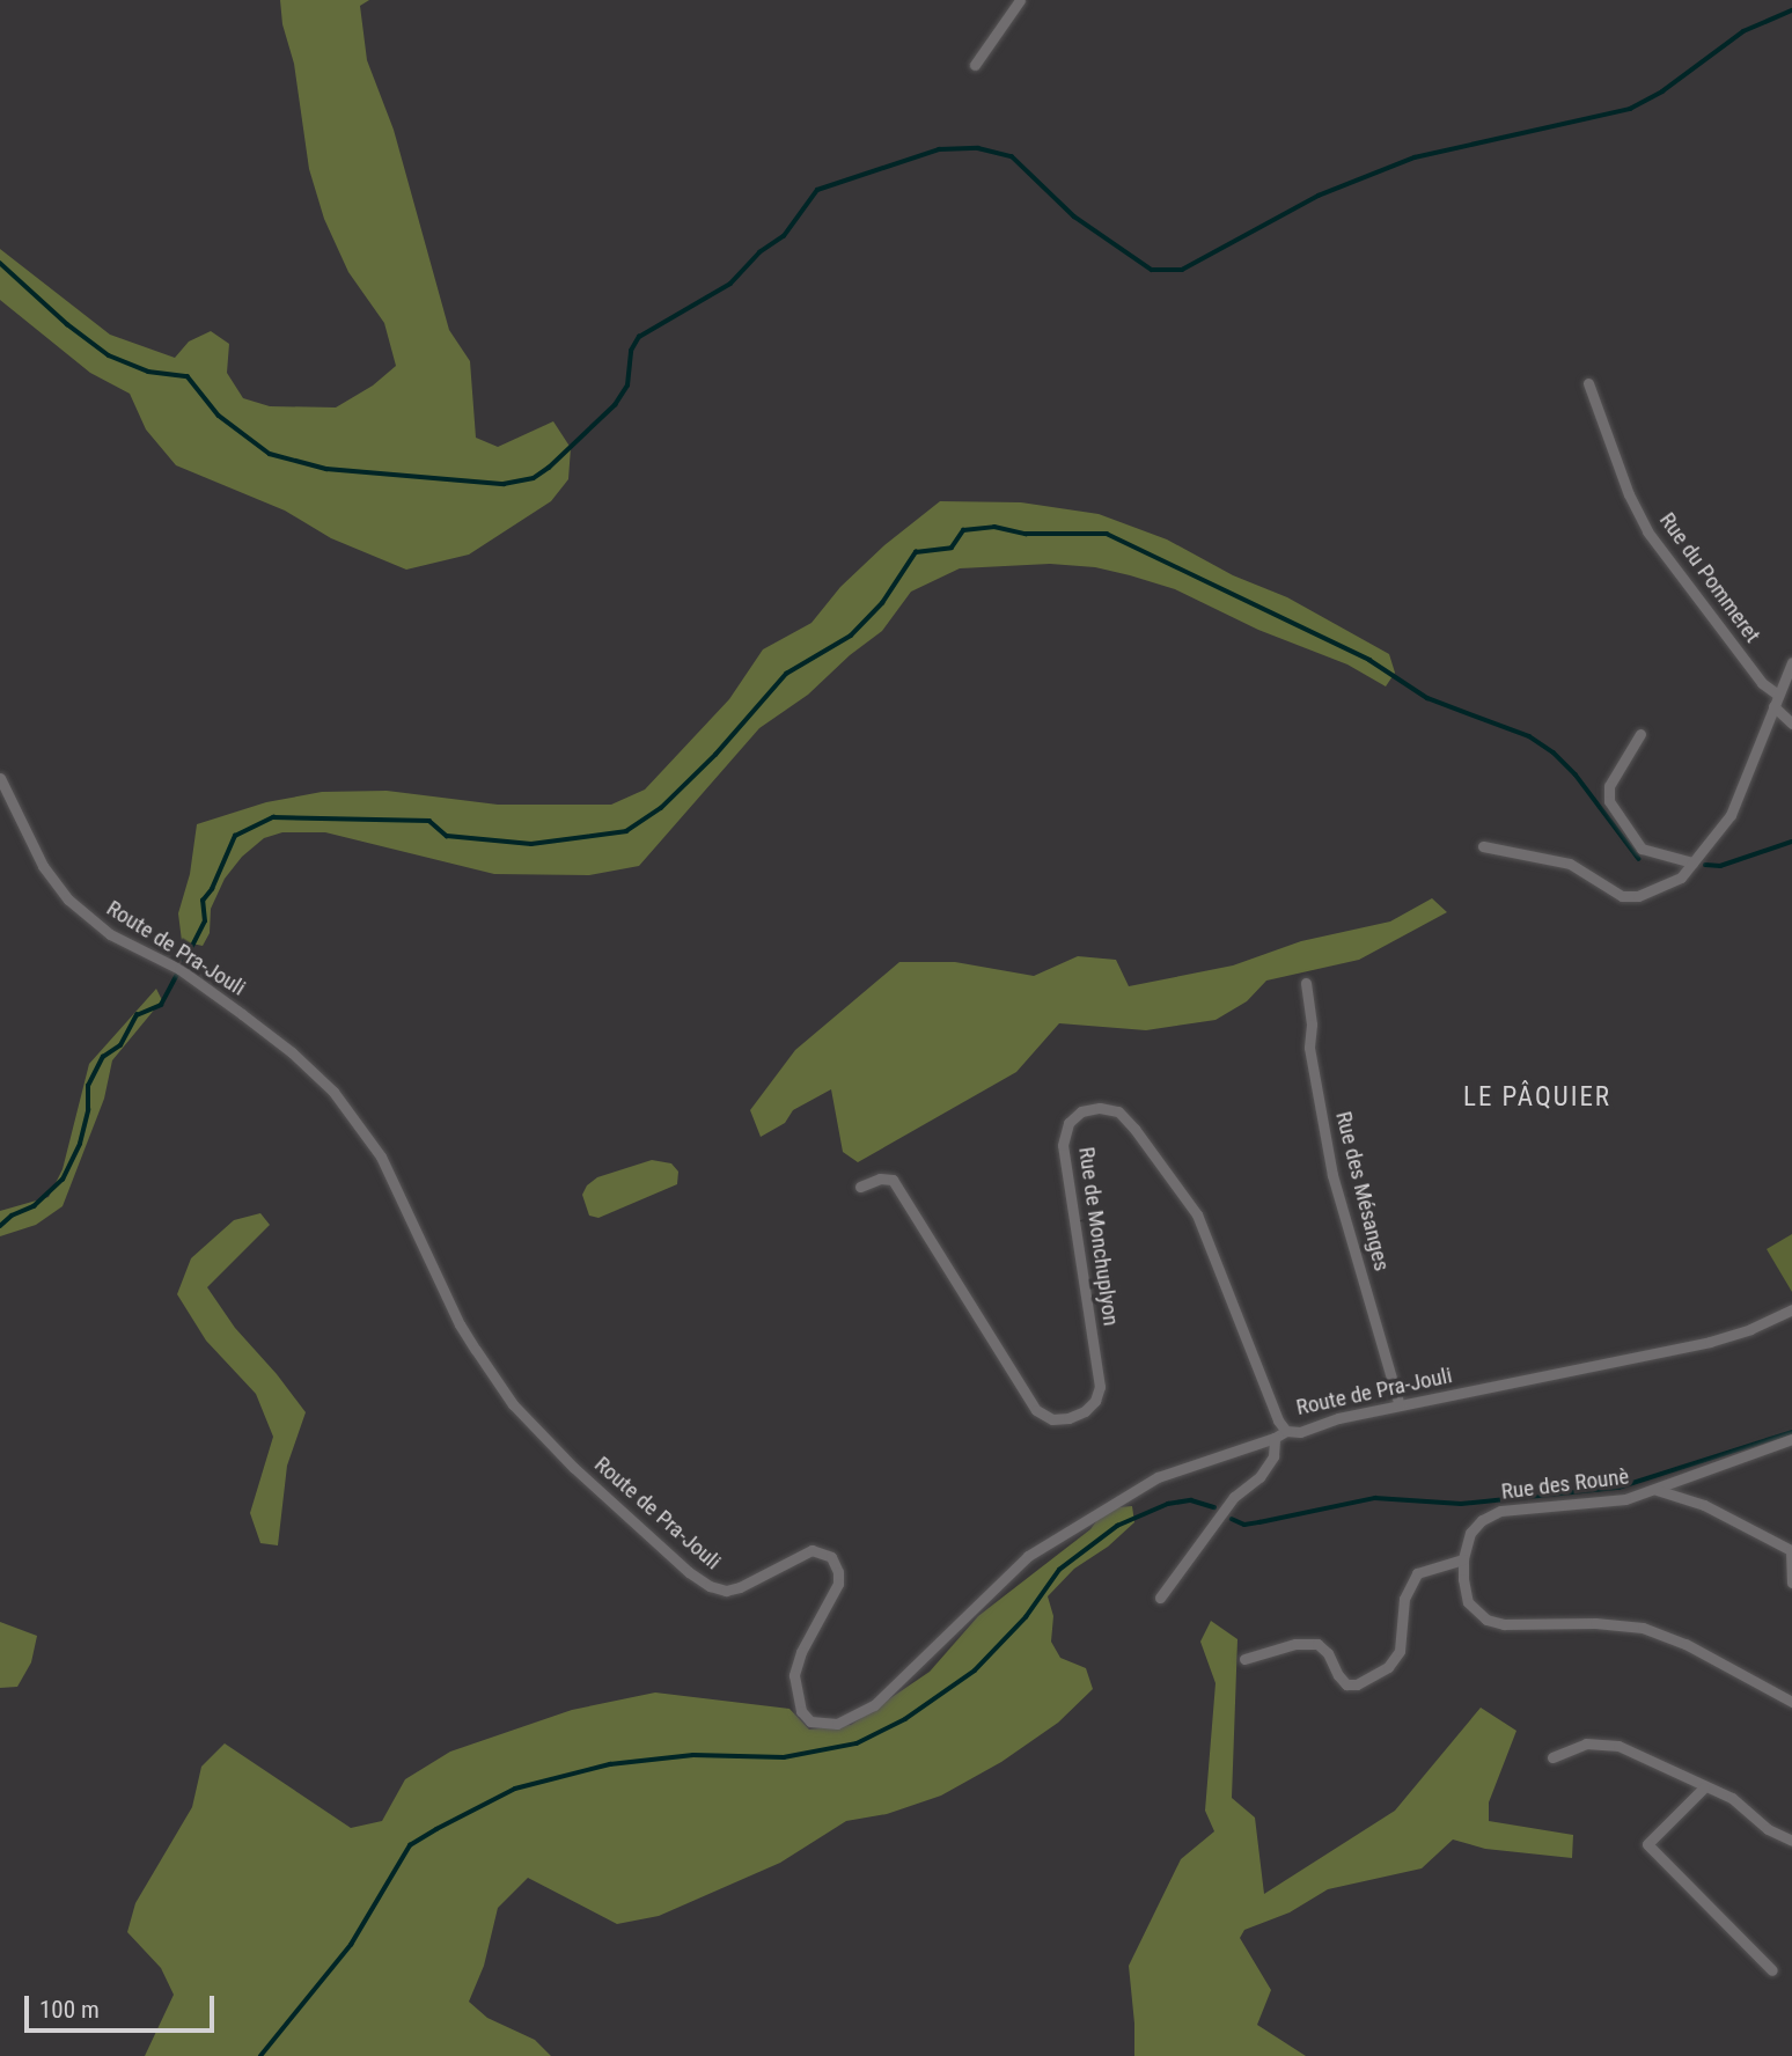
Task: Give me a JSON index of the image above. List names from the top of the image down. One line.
{"streets":{"street":["Rue du Pommeret","Route de Pra-Jouli","Rue des Mésanges","Rue de Monchuplyon","Rue des Rounè"]},"crossings":[["Route de Pra-Jouli","Rue des Mésanges"],["Route de Pra-Jouli","Rue de Monchuplyon"]],"districts":["LE PÂQUIER"],"scale_bar":"100 m"}
